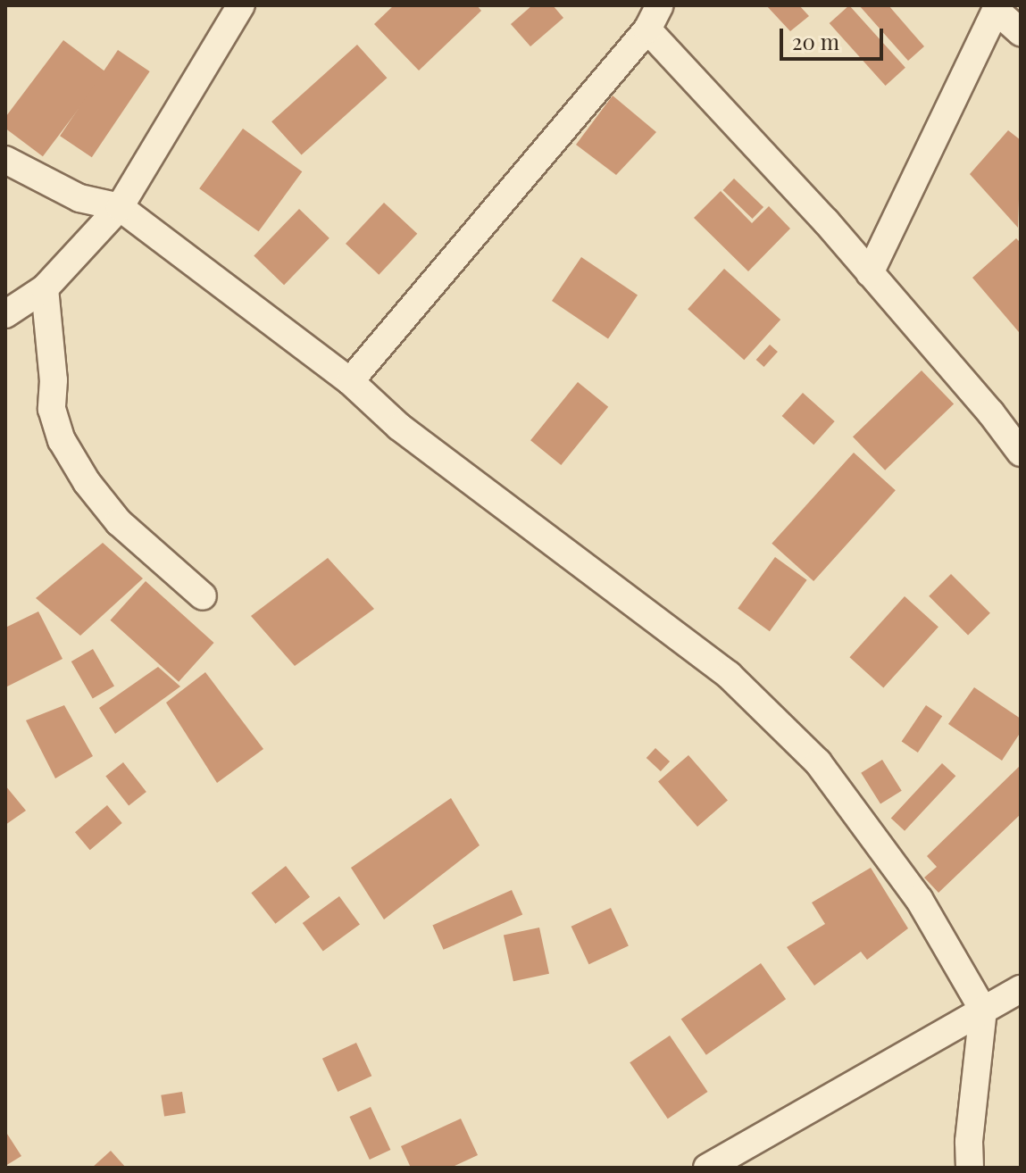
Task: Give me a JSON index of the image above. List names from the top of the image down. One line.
{"scale_bar":"20 m"}
